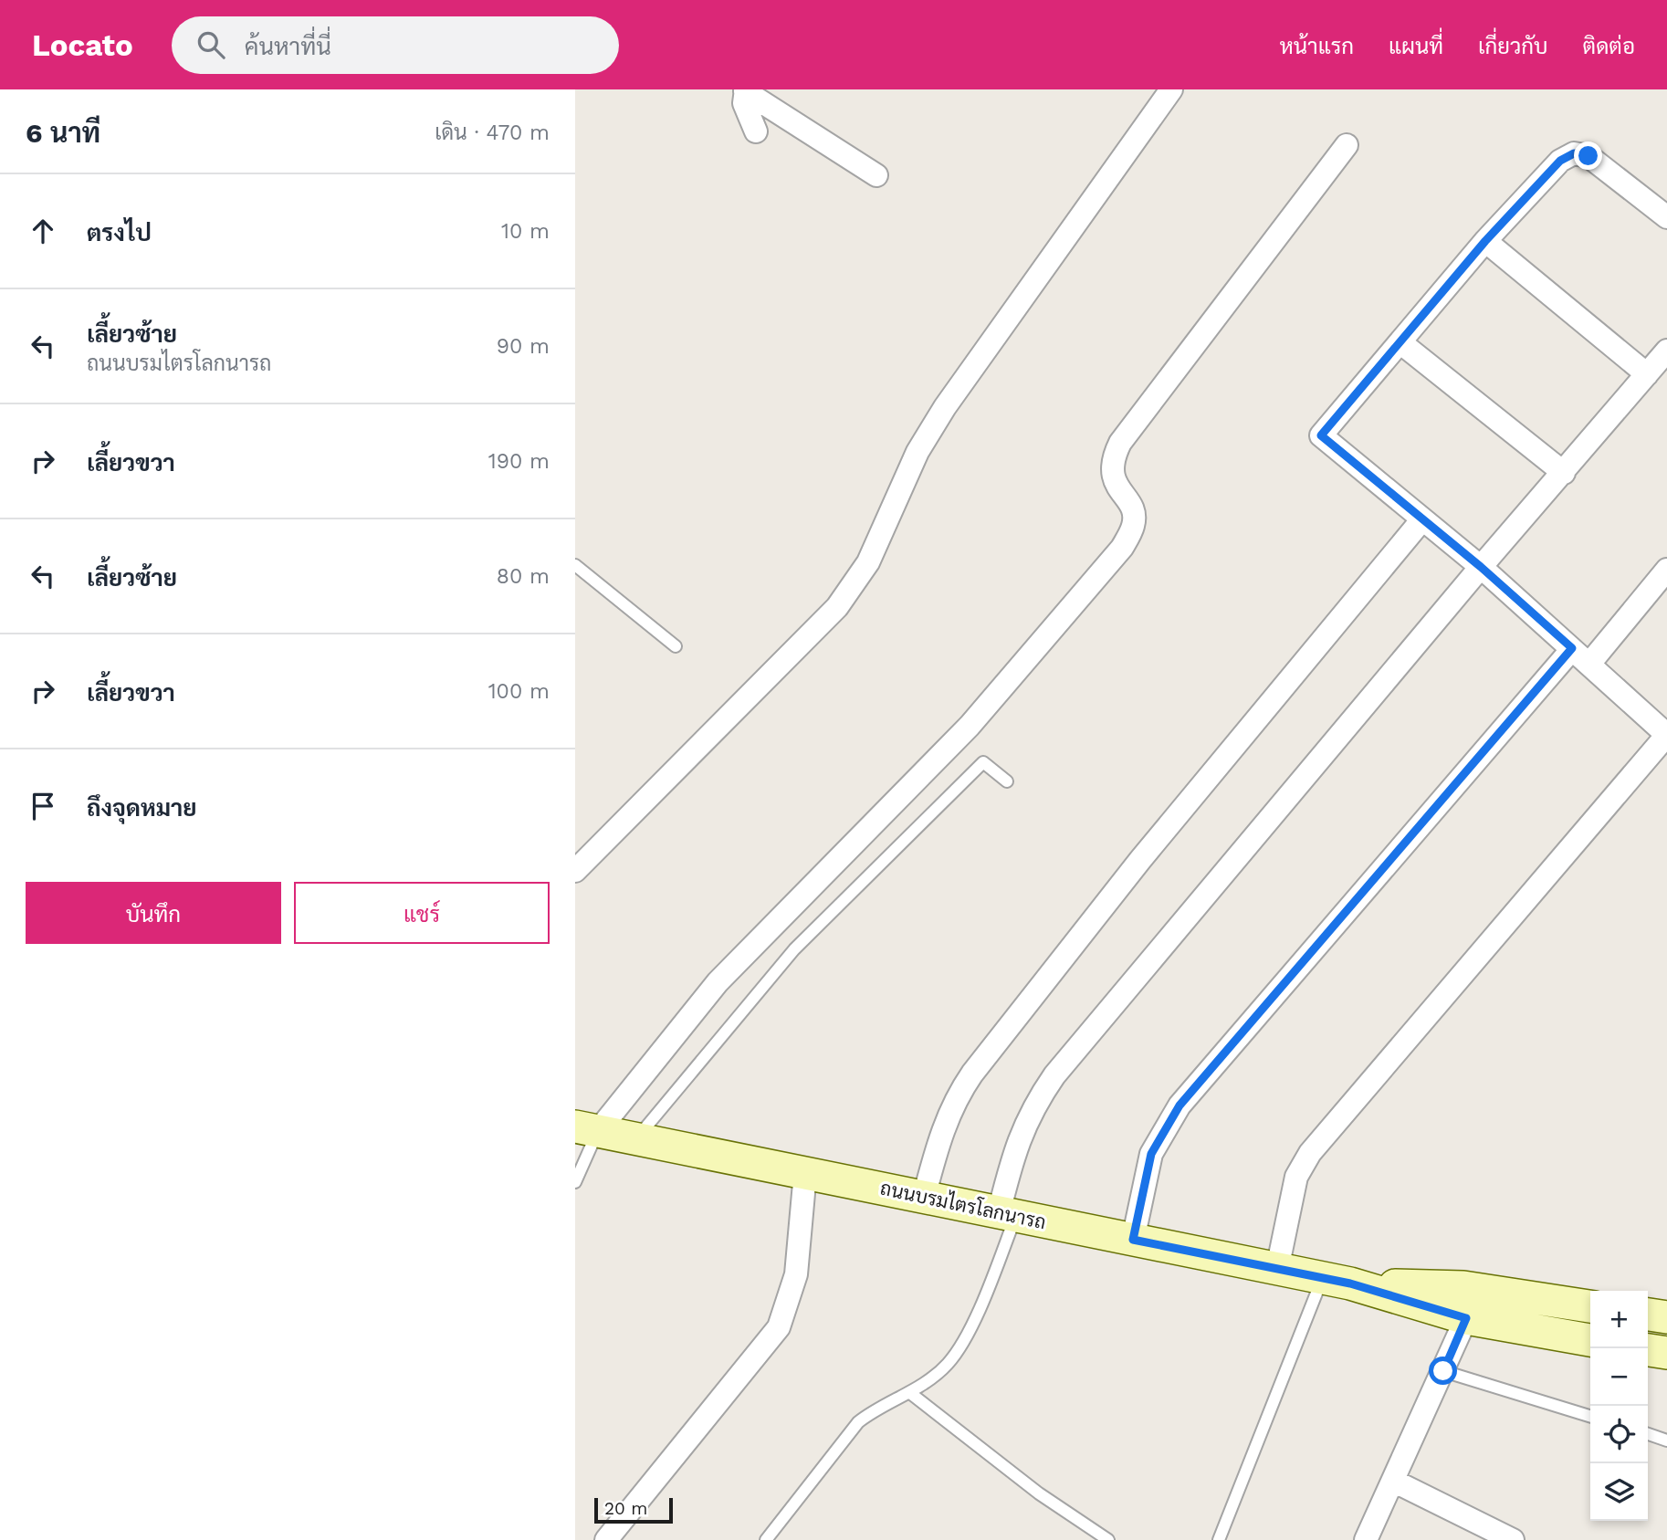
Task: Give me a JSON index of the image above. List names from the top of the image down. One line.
{"streets":{"main road":["ถนนบรมไตรโลกนารถ"]},"scale_bar":"20 m","page":{"header":"Locato","search":"ค้นหาที่นี่","nav":["หน้าแรก","แผนที่","เกี่ยวกับ","ติดต่อ"],"heading":["6 นาที","เดิน · 470 m"],"list":[["ตรงไป","10 m"],["เลี้ยวซ้าย","ถนนบรมไตรโลกนารถ","90 m"],["เลี้ยวขวา","190 m"],["เลี้ยวซ้าย","80 m"],["เลี้ยวขวา","100 m"],"ถึงจุดหมาย"],"buttons":["บันทึก","แชร์"],"map_buttons":["+","−"],"scale":"20 m"}}
